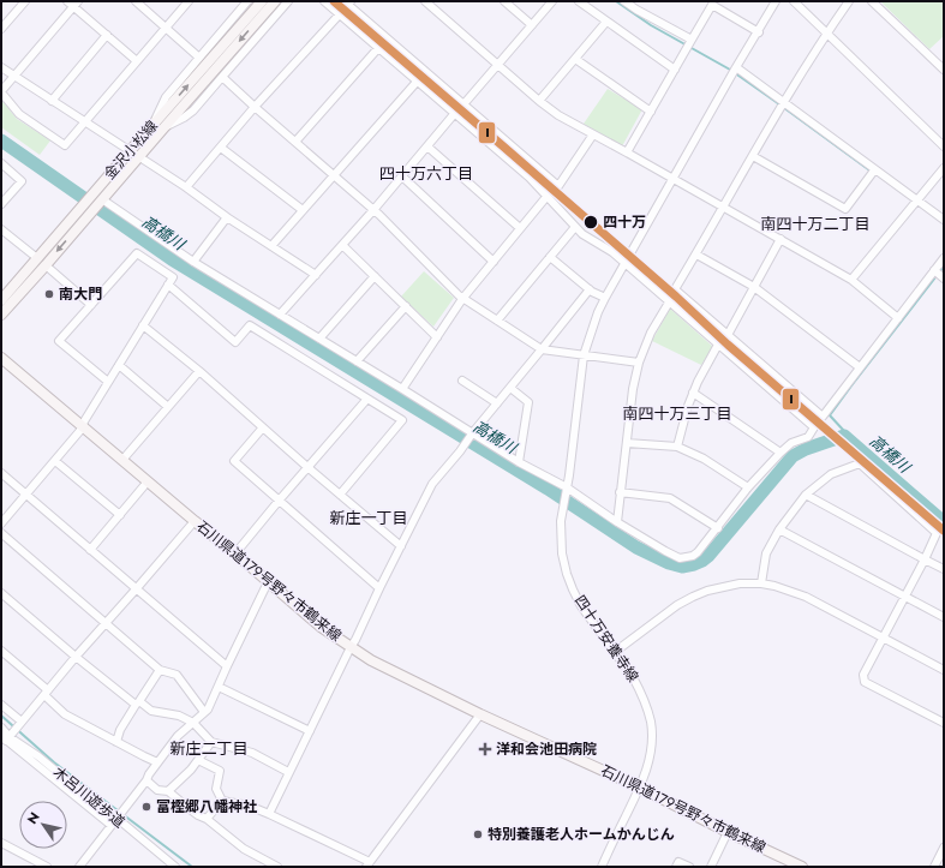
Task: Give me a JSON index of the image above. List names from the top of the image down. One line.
{"streets":{"main road":["金沢小松線","石川県道179号野々市鶴来線"],"street":["四十万安養寺線","木呂川遊歩道"]},"crossings":[["石川県道179号野々市鶴来線","四十万安養寺線"]],"districts":["四十万六丁目","南四十万二丁目","南四十万三丁目","新庄一丁目","新庄二丁目"],"water":["高橋川"],"places":{"other":["四十万","南大門","富樫郷八幡神社","特別養護老人ホームかんじん"],"health":["洋和会池田病院"]},"lines":["transit line I"],"north":"top left"}
